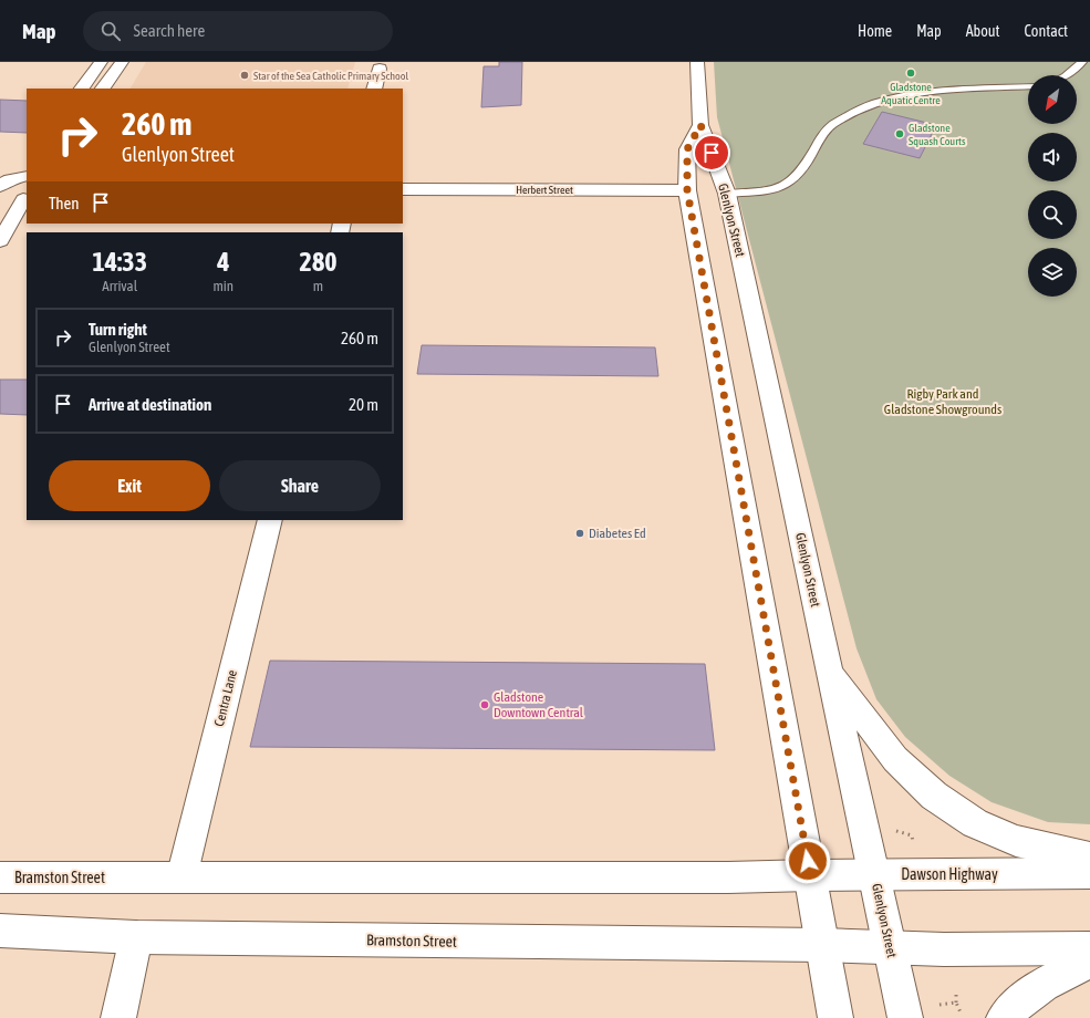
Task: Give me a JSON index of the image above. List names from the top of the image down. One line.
{"streets":{"main road":["Herbert Street","Glenlyon Street","Centra Lane","Dawson Highway","Bramston Street"]},"crossings":[["Glenlyon Street","Dawson Highway"],["Centra Lane","Bramston Street"],["Dawson Highway","Bramston Street"]],"parks":["Rigby Park and Gladstone Showgrounds"],"places":["Gladstone Aquatic Centre","Star of the Sea Catholic Primary School","Gladstone Squash Courts","Diabetes Ed","Gladstone Downtown Central"],"north":"bottom left","page":{"header":"Map","search":"Search here","nav":["Home","Map","About","Contact"],"turn":["260 m","Glenlyon Street"],"then":"Then","eta":["14:33","Arrival","4","min","280","m"],"list":[{"name":"Turn right","note":"Glenlyon Street","value":"260 m"},{"name":"Arrive at destination","value":"20 m"}],"buttons":["Exit","Share"]}}
